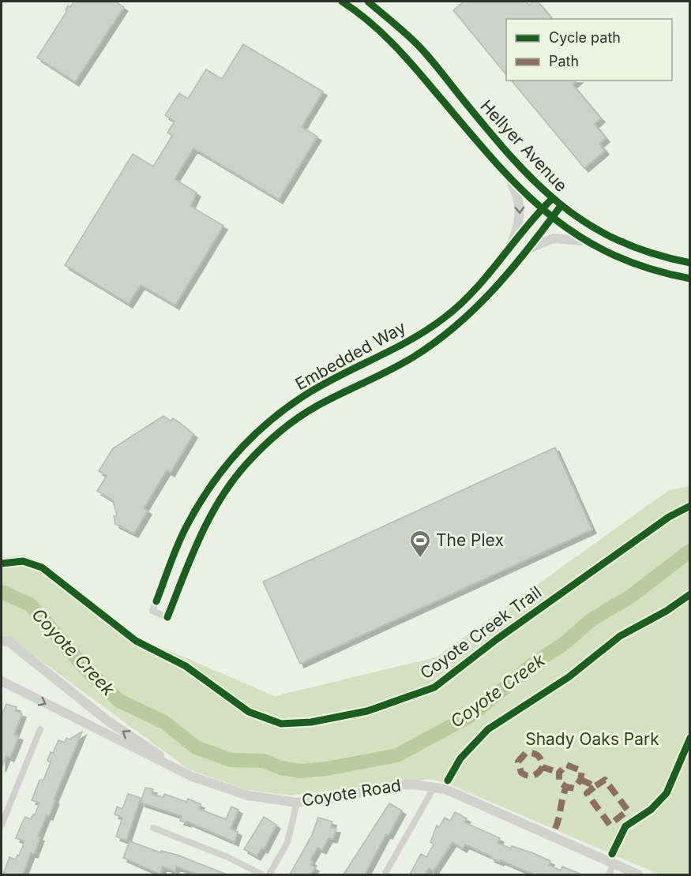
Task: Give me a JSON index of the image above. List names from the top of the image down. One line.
{"streets":{"main road":["Hellyer Avenue","Coyote Road"],"street":["Embedded Way"],"cycle path":["Coyote Creek Trail"]},"crossings":[["Hellyer Avenue","Embedded Way"]],"water":["Coyote Creek"],"parks":["Shady Oaks Park"],"places":{"sports":["The Plex"]},"legend":["Cycle path","Path"]}
